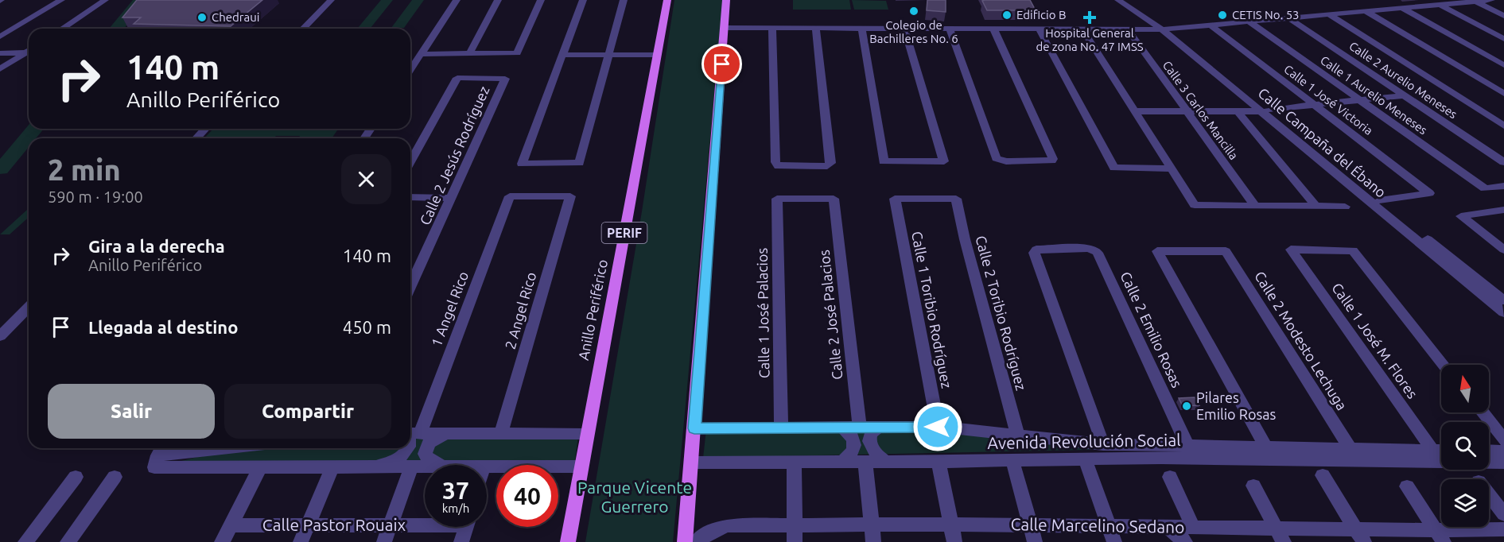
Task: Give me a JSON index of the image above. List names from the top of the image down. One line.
{"streets":{"main road":["PERIF","Anillo Periférico"],"street":["Calle 2 Aurelio Meneses","Calle 1 Aurelio Meneses","Calle 1 José Victoria","Calle 3 Carlos Mancilla","Calle Campaña del Ébano","Calle 2 Jesús Rodríguez","1 Angel Rico","Calle 1 Toribio Rodríguez","2 Angel Rico","Calle 1 José Palacios","Calle 2 Toribio Rodríguez","Calle 2 José Palacios","Calle 2 Emilio Rosas","Calle 2 Modesto Lechuga","Calle 1 José M. Flores","Avenida Revolución Social","Calle Pastor Rouaix","Calle Marcelino Sedano"]},"crossings":[["Calle 1 José Victoria","Calle Campaña del Ébano"],["1 Angel Rico","2 Angel Rico"],["Calle 1 Toribio Rodríguez","Calle 2 Toribio Rodríguez"],["Calle 1 Toribio Rodríguez","Avenida Revolución Social"],["Calle 1 José Palacios","Calle 2 José Palacios"],["Calle 1 José Palacios","Avenida Revolución Social"],["Calle 2 Toribio Rodríguez","Avenida Revolución Social"],["Calle 2 José Palacios","Avenida Revolución Social"],["Calle 2 Emilio Rosas","Avenida Revolución Social"],["Calle 2 Modesto Lechuga","Avenida Revolución Social"],["Calle 1 José M. Flores","Avenida Revolución Social"]],"parks":["Parque Vicente Guerrero"],"places":{"other":["Colegio de Bachilleres No. 6","Edificio B","CETIS No. 53","Chedraui","Pilares Emilio Rosas"],"health":["Hospital General de zona No. 47 IMSS"]},"north":"top","page":{"turn":["140 m","Anillo Periférico"],"heading":["2 min","590 m · 19:00"],"list":[{"name":"Gira a la derecha","note":"Anillo Periférico","value":"140 m"},{"name":"Llegada al destino","value":"450 m"}],"buttons":["Salir","Compartir"],"speed":"37 km/h","limit":"40"}}
